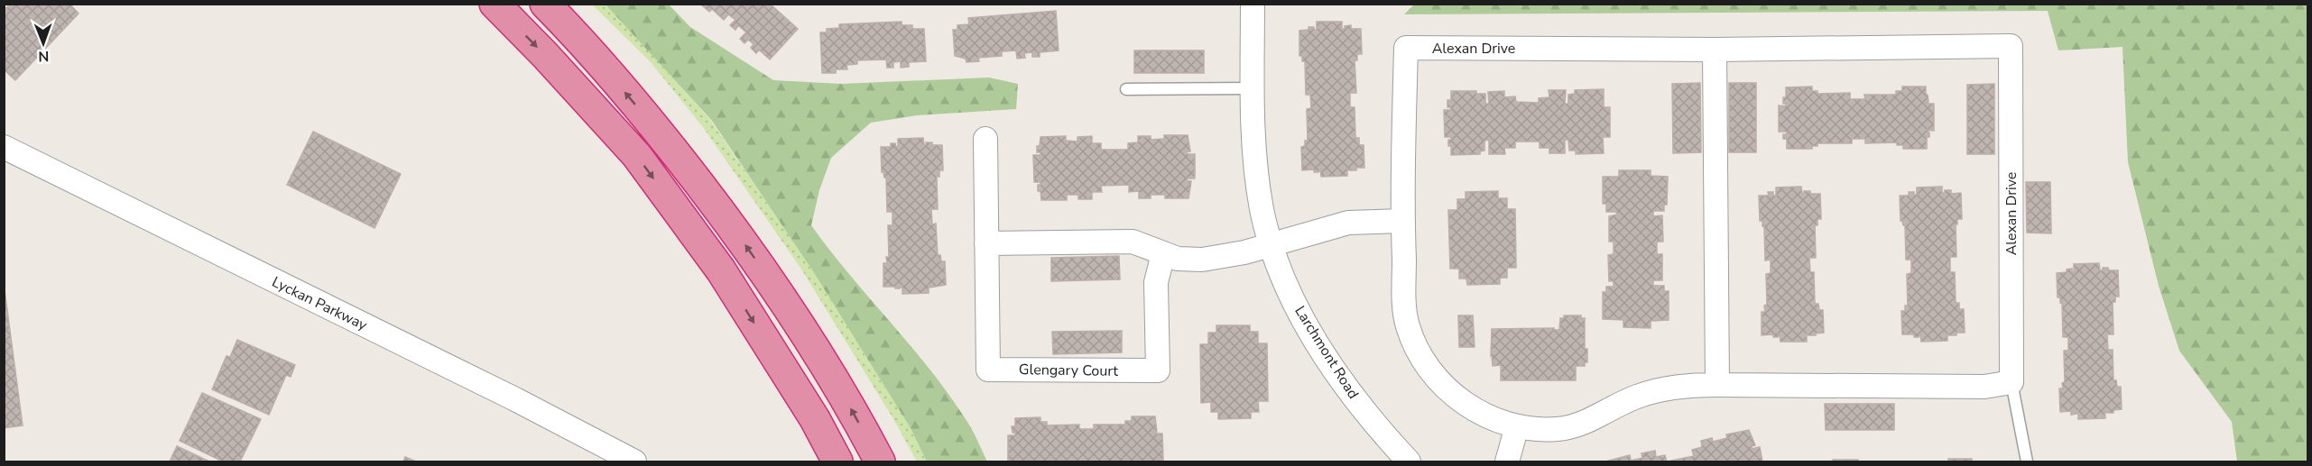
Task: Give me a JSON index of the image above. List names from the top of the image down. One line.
{"streets":{"street":["Alexan Drive","Lyckan Parkway","Larchmont Road","Glengary Court"]},"north":"bottom"}
